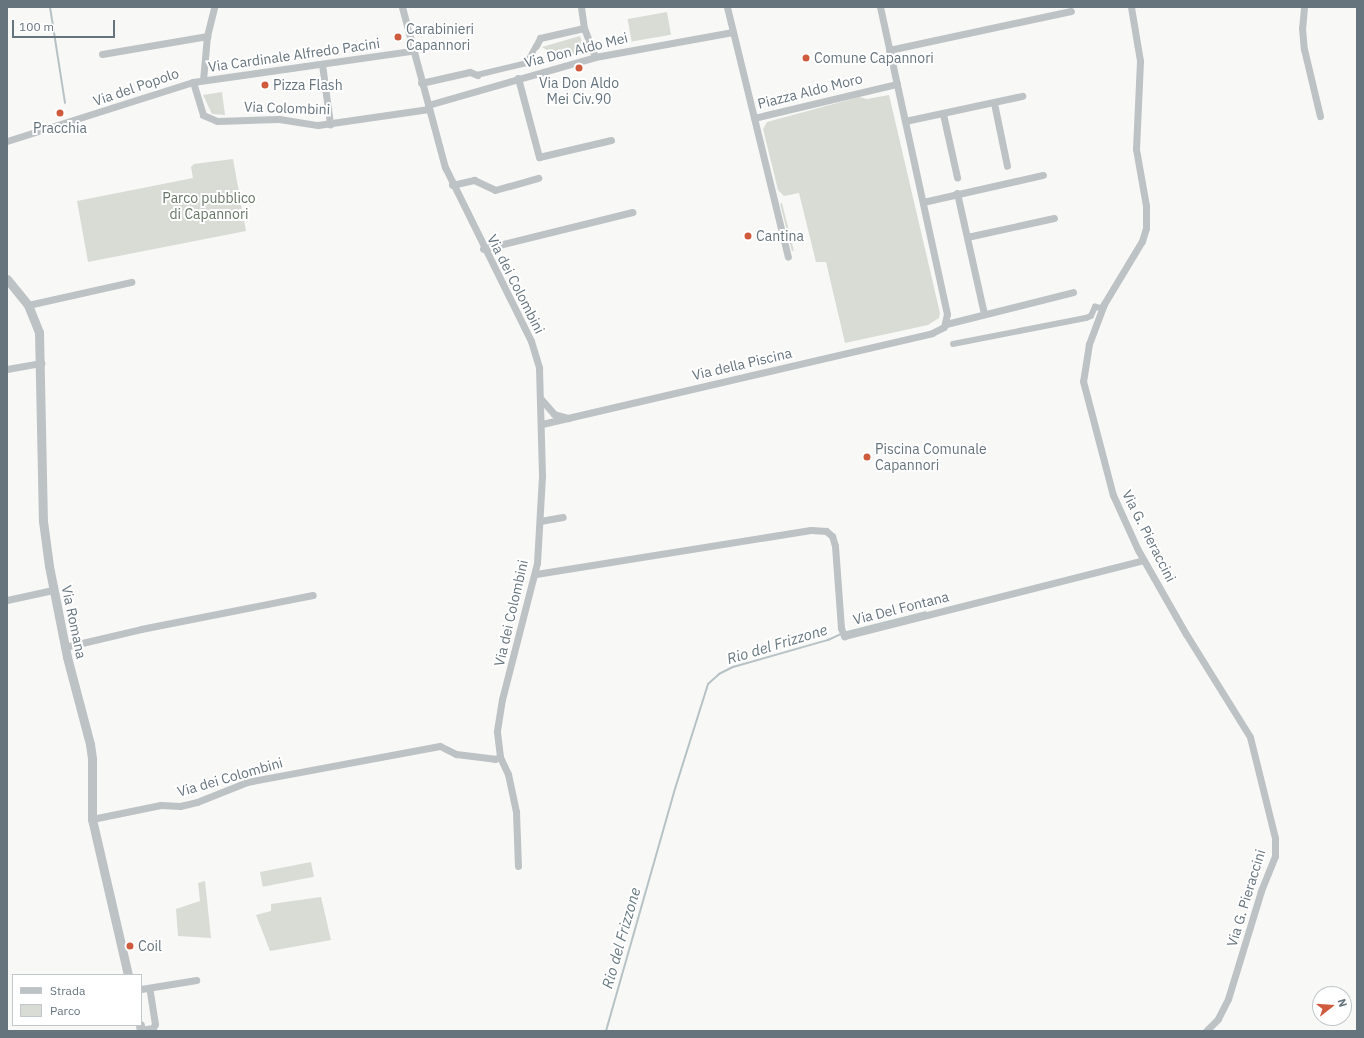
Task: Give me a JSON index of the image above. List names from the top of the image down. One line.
{"streets":{"street":["Via Don Aldo Mei","Via Cardinale Alfredo Pacini","Via del Popolo","Piazza Aldo Moro","Via Colombini","Via dei Colombini","Via della Piscina","Via G. Pieraccini","Via Del Fontana","Via Romana"]},"crossings":[["Via Don Aldo Mei","Piazza Aldo Moro"],["Via Don Aldo Mei","Via Colombini"],["Via Don Aldo Mei","Via dei Colombini"],["Via Cardinale Alfredo Pacini","Via del Popolo"],["Via Cardinale Alfredo Pacini","Via dei Colombini"],["Via del Popolo","Via Colombini"],["Via Colombini","Via dei Colombini"],["Via dei Colombini","Via della Piscina"],["Via dei Colombini","Via Del Fontana"],["Via dei Colombini","Via Romana"],["Via G. Pieraccini","Via Del Fontana"]],"water":["Rio del Frizzone"],"parks":["Parco pubblico di Capannori"],"places":["Carabinieri Capannori","Comune Capannori","Via Don Aldo Mei Civ.90","Pizza Flash","Pracchia","Cantina","Piscina Comunale Capannori","Coil"],"legend":["Strada","Parco"],"scale_bar":"100 m","north":"right"}
